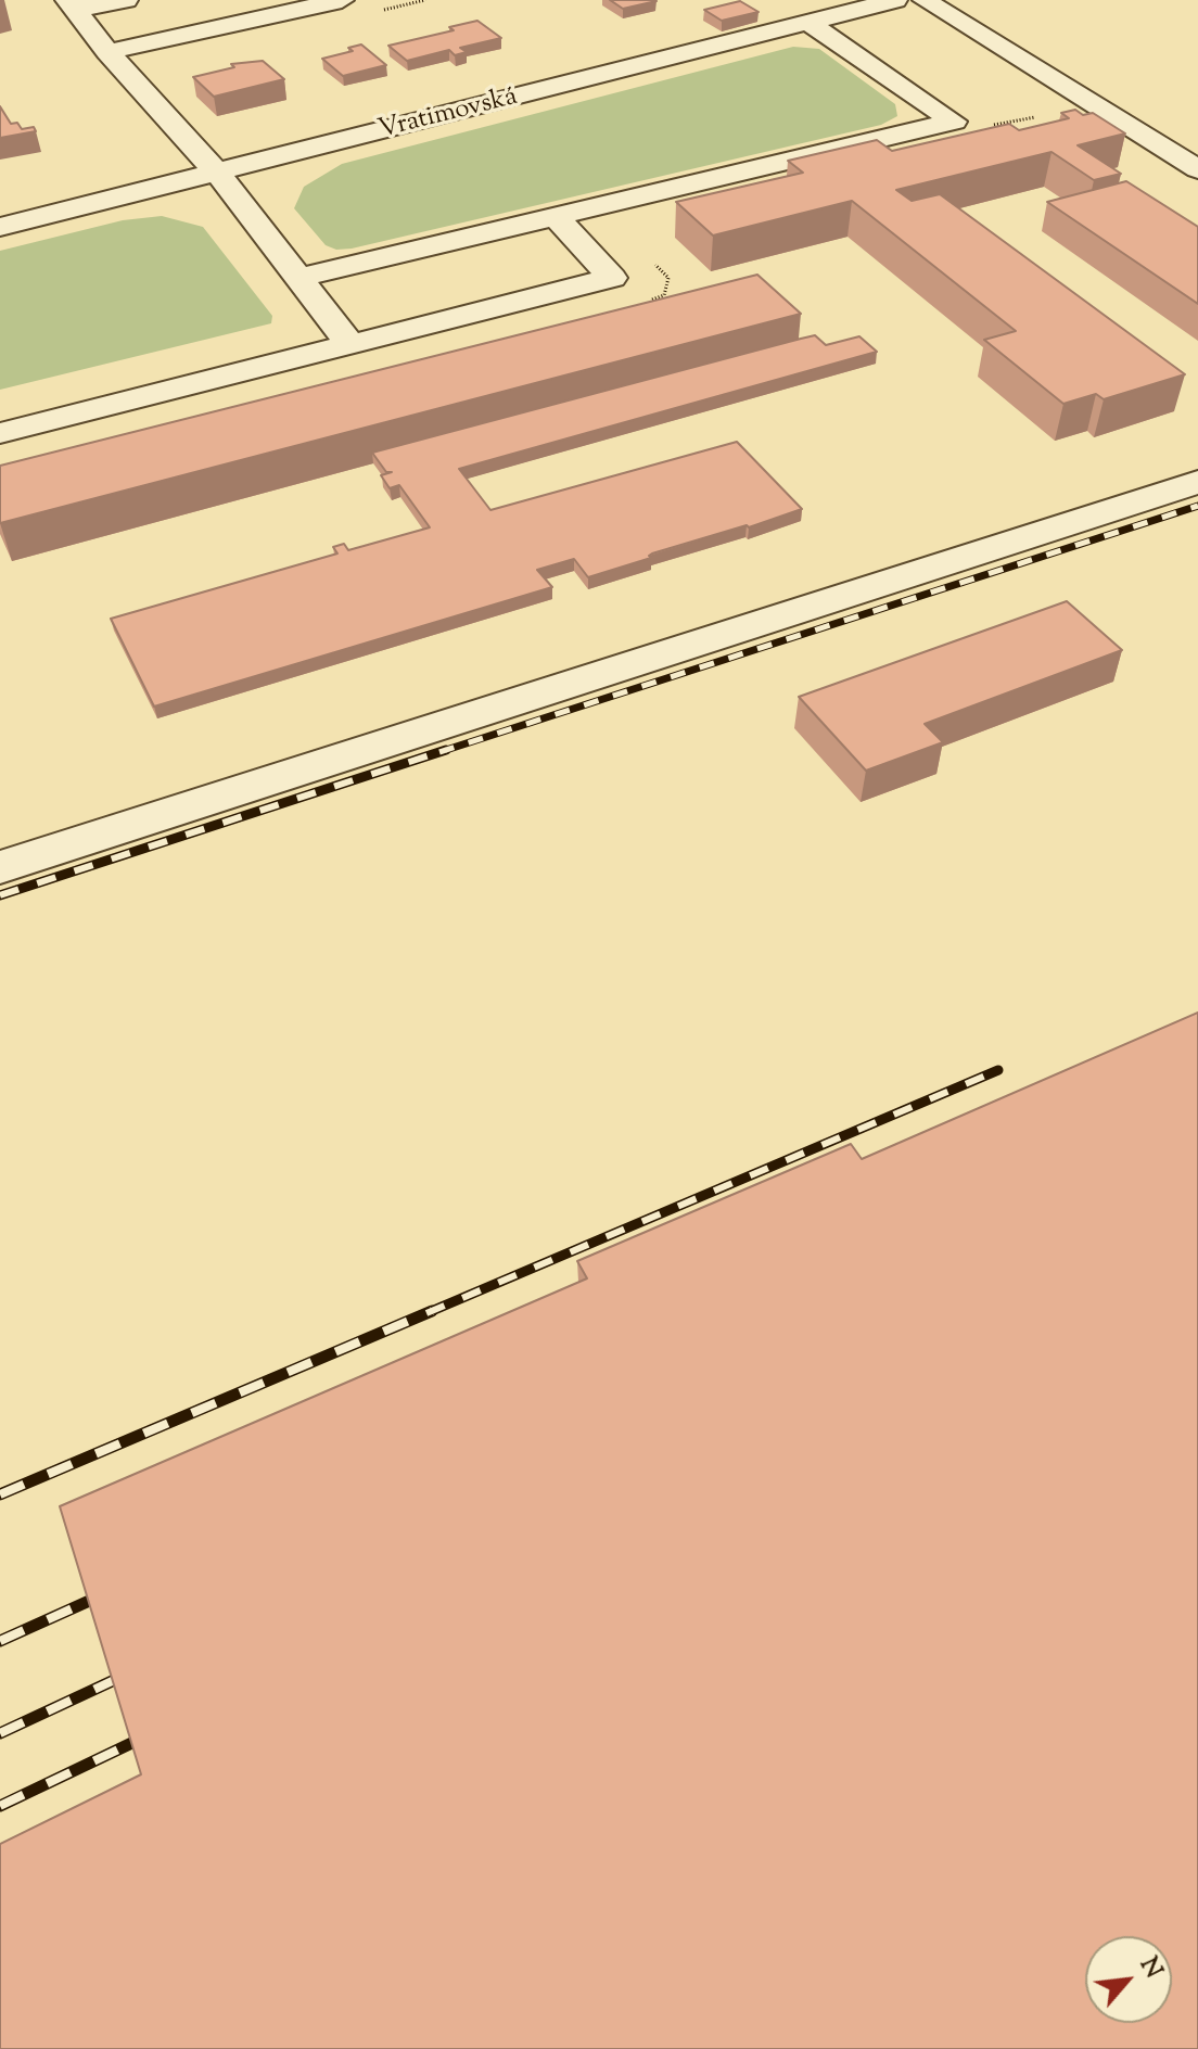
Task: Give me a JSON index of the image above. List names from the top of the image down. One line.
{"streets":{"street":["Vratimovská"]},"north":"top right"}
